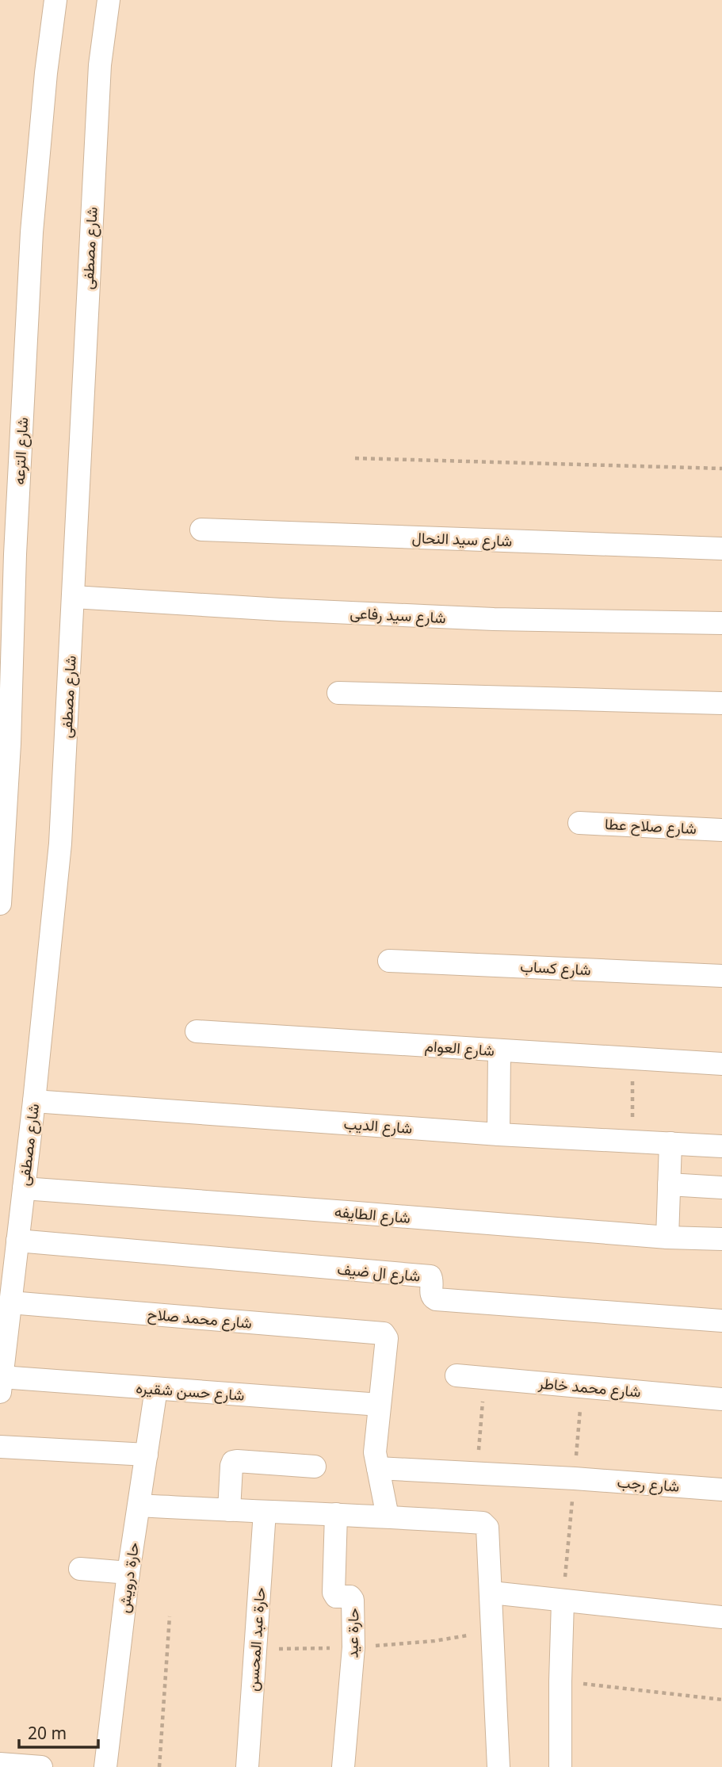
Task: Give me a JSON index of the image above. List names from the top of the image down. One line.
{"streets":{"street":["شارع مصطفى","شارع الترعه","شارع سيد النحال","شارع سيد رفاعى","شارع صلاح عطا","شارع كساب","شارع العوام","شارع الديب","شارع الطايفه","شارع ال ضيف","شارع محمد صلاح","شارع محمد خاطر","شارع حسن شقيره","شارع رجب","حارة درويش","حارة عيد","حارة عبد المحسن"]},"crossings":[["شارع مصطفى","شارع سيد رفاعى"],["شارع مصطفى","شارع الديب"],["شارع مصطفى","شارع الطايفه"],["شارع مصطفى","شارع ال ضيف"],["شارع مصطفى","شارع محمد صلاح"],["شارع مصطفى","شارع حسن شقيره"],["شارع محمد صلاح","شارع حسن شقيره"],["شارع حسن شقيره","حارة درويش"]],"scale_bar":"20 m"}
